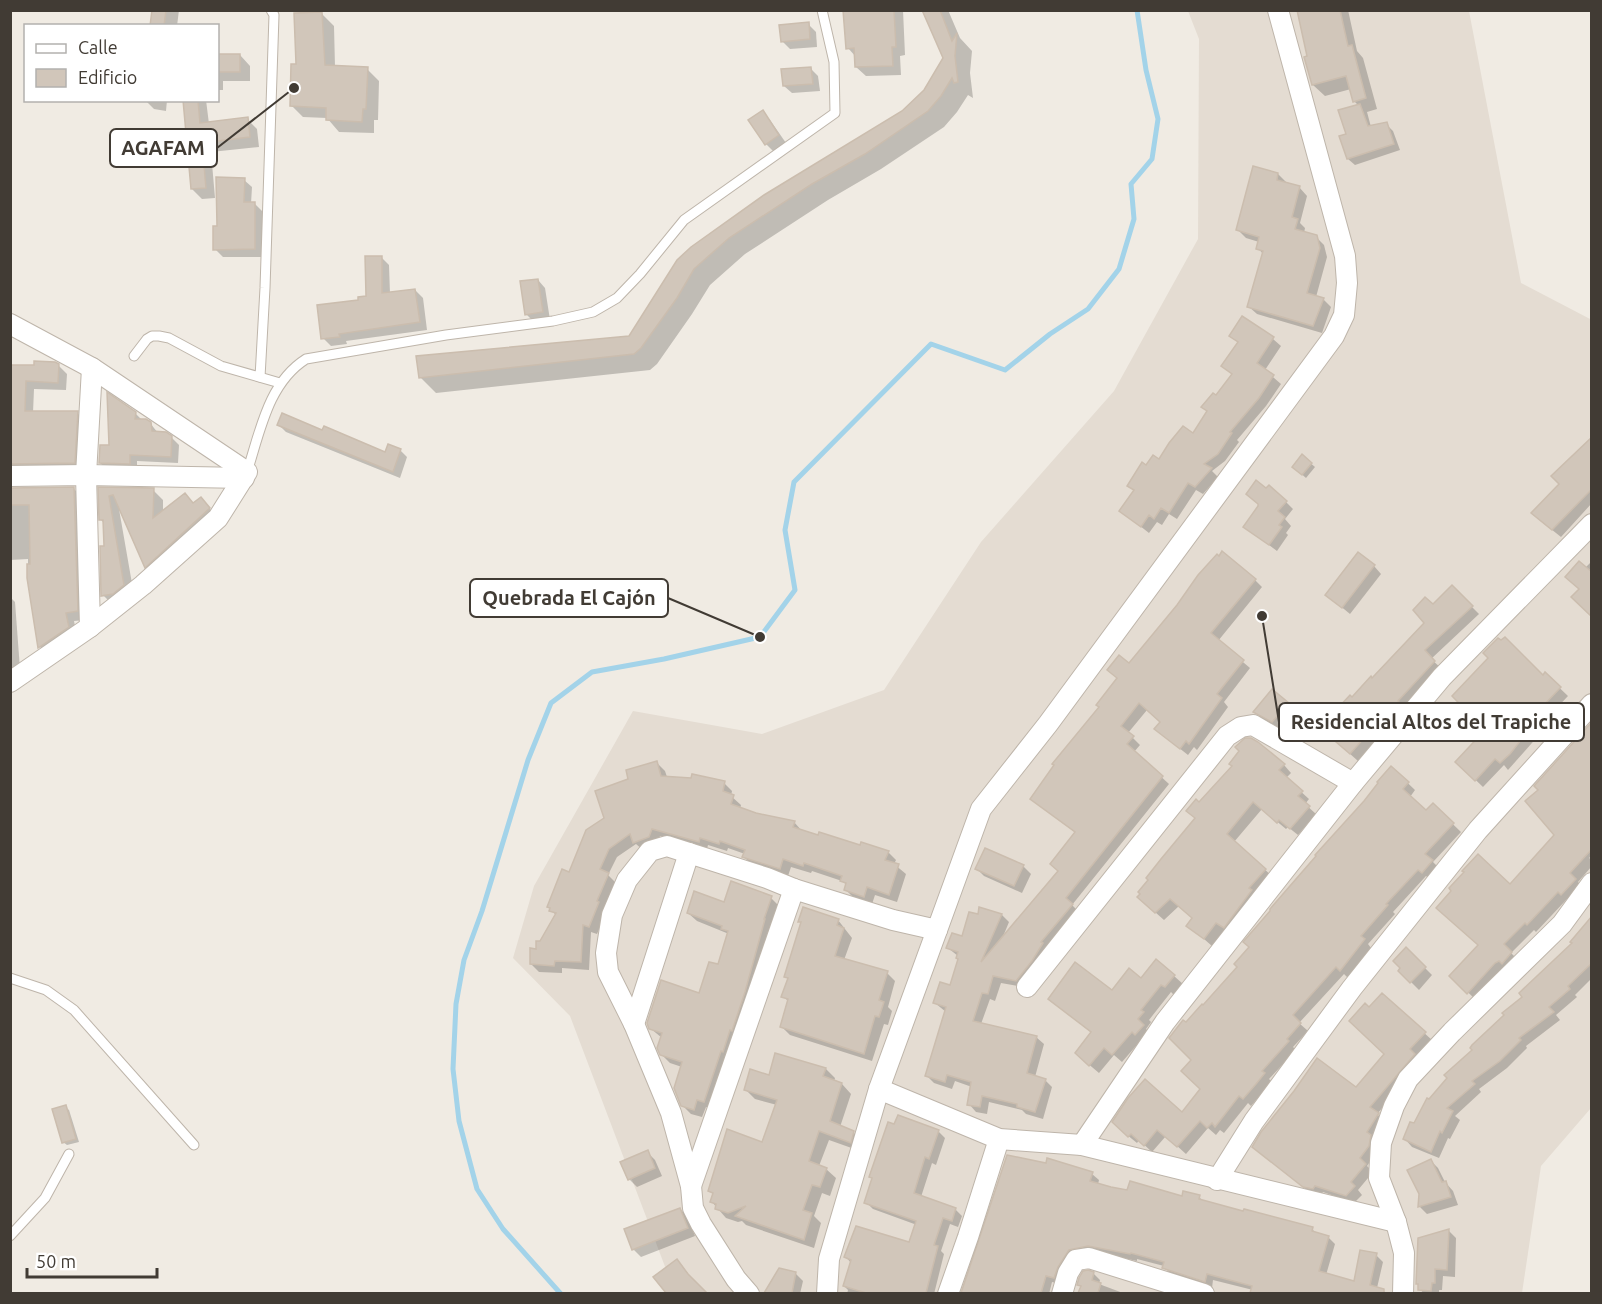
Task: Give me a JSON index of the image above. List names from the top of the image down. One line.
{"places":["AGAFAM","Residencial Altos del Trapiche","Quebrada El Cajón"],"legend":["Calle","Edificio"],"scale_bar":"50 m"}
